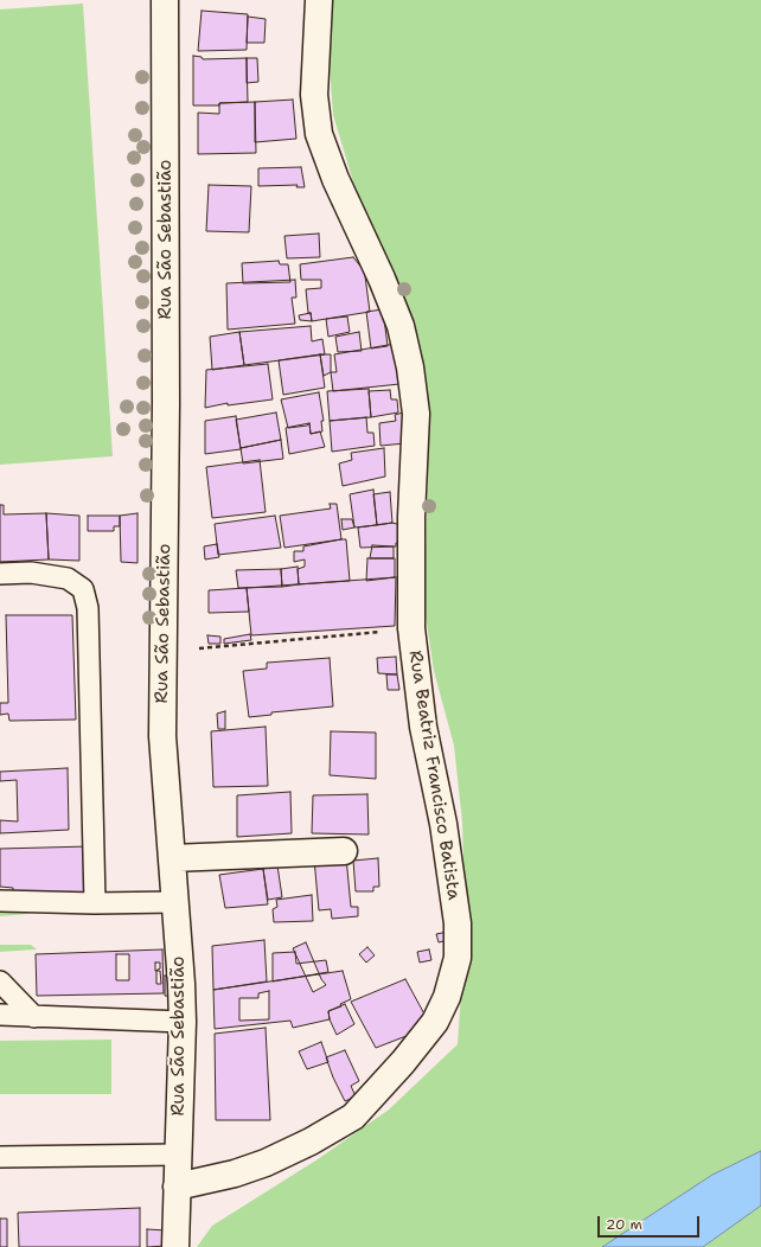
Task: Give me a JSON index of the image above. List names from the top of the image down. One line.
{"streets":{"street":["Rua São Sebastião","Rua Beatriz Francisco Batista"]},"crossings":[["Rua São Sebastião","Rua Beatriz Francisco Batista"]],"scale_bar":"20 m"}
